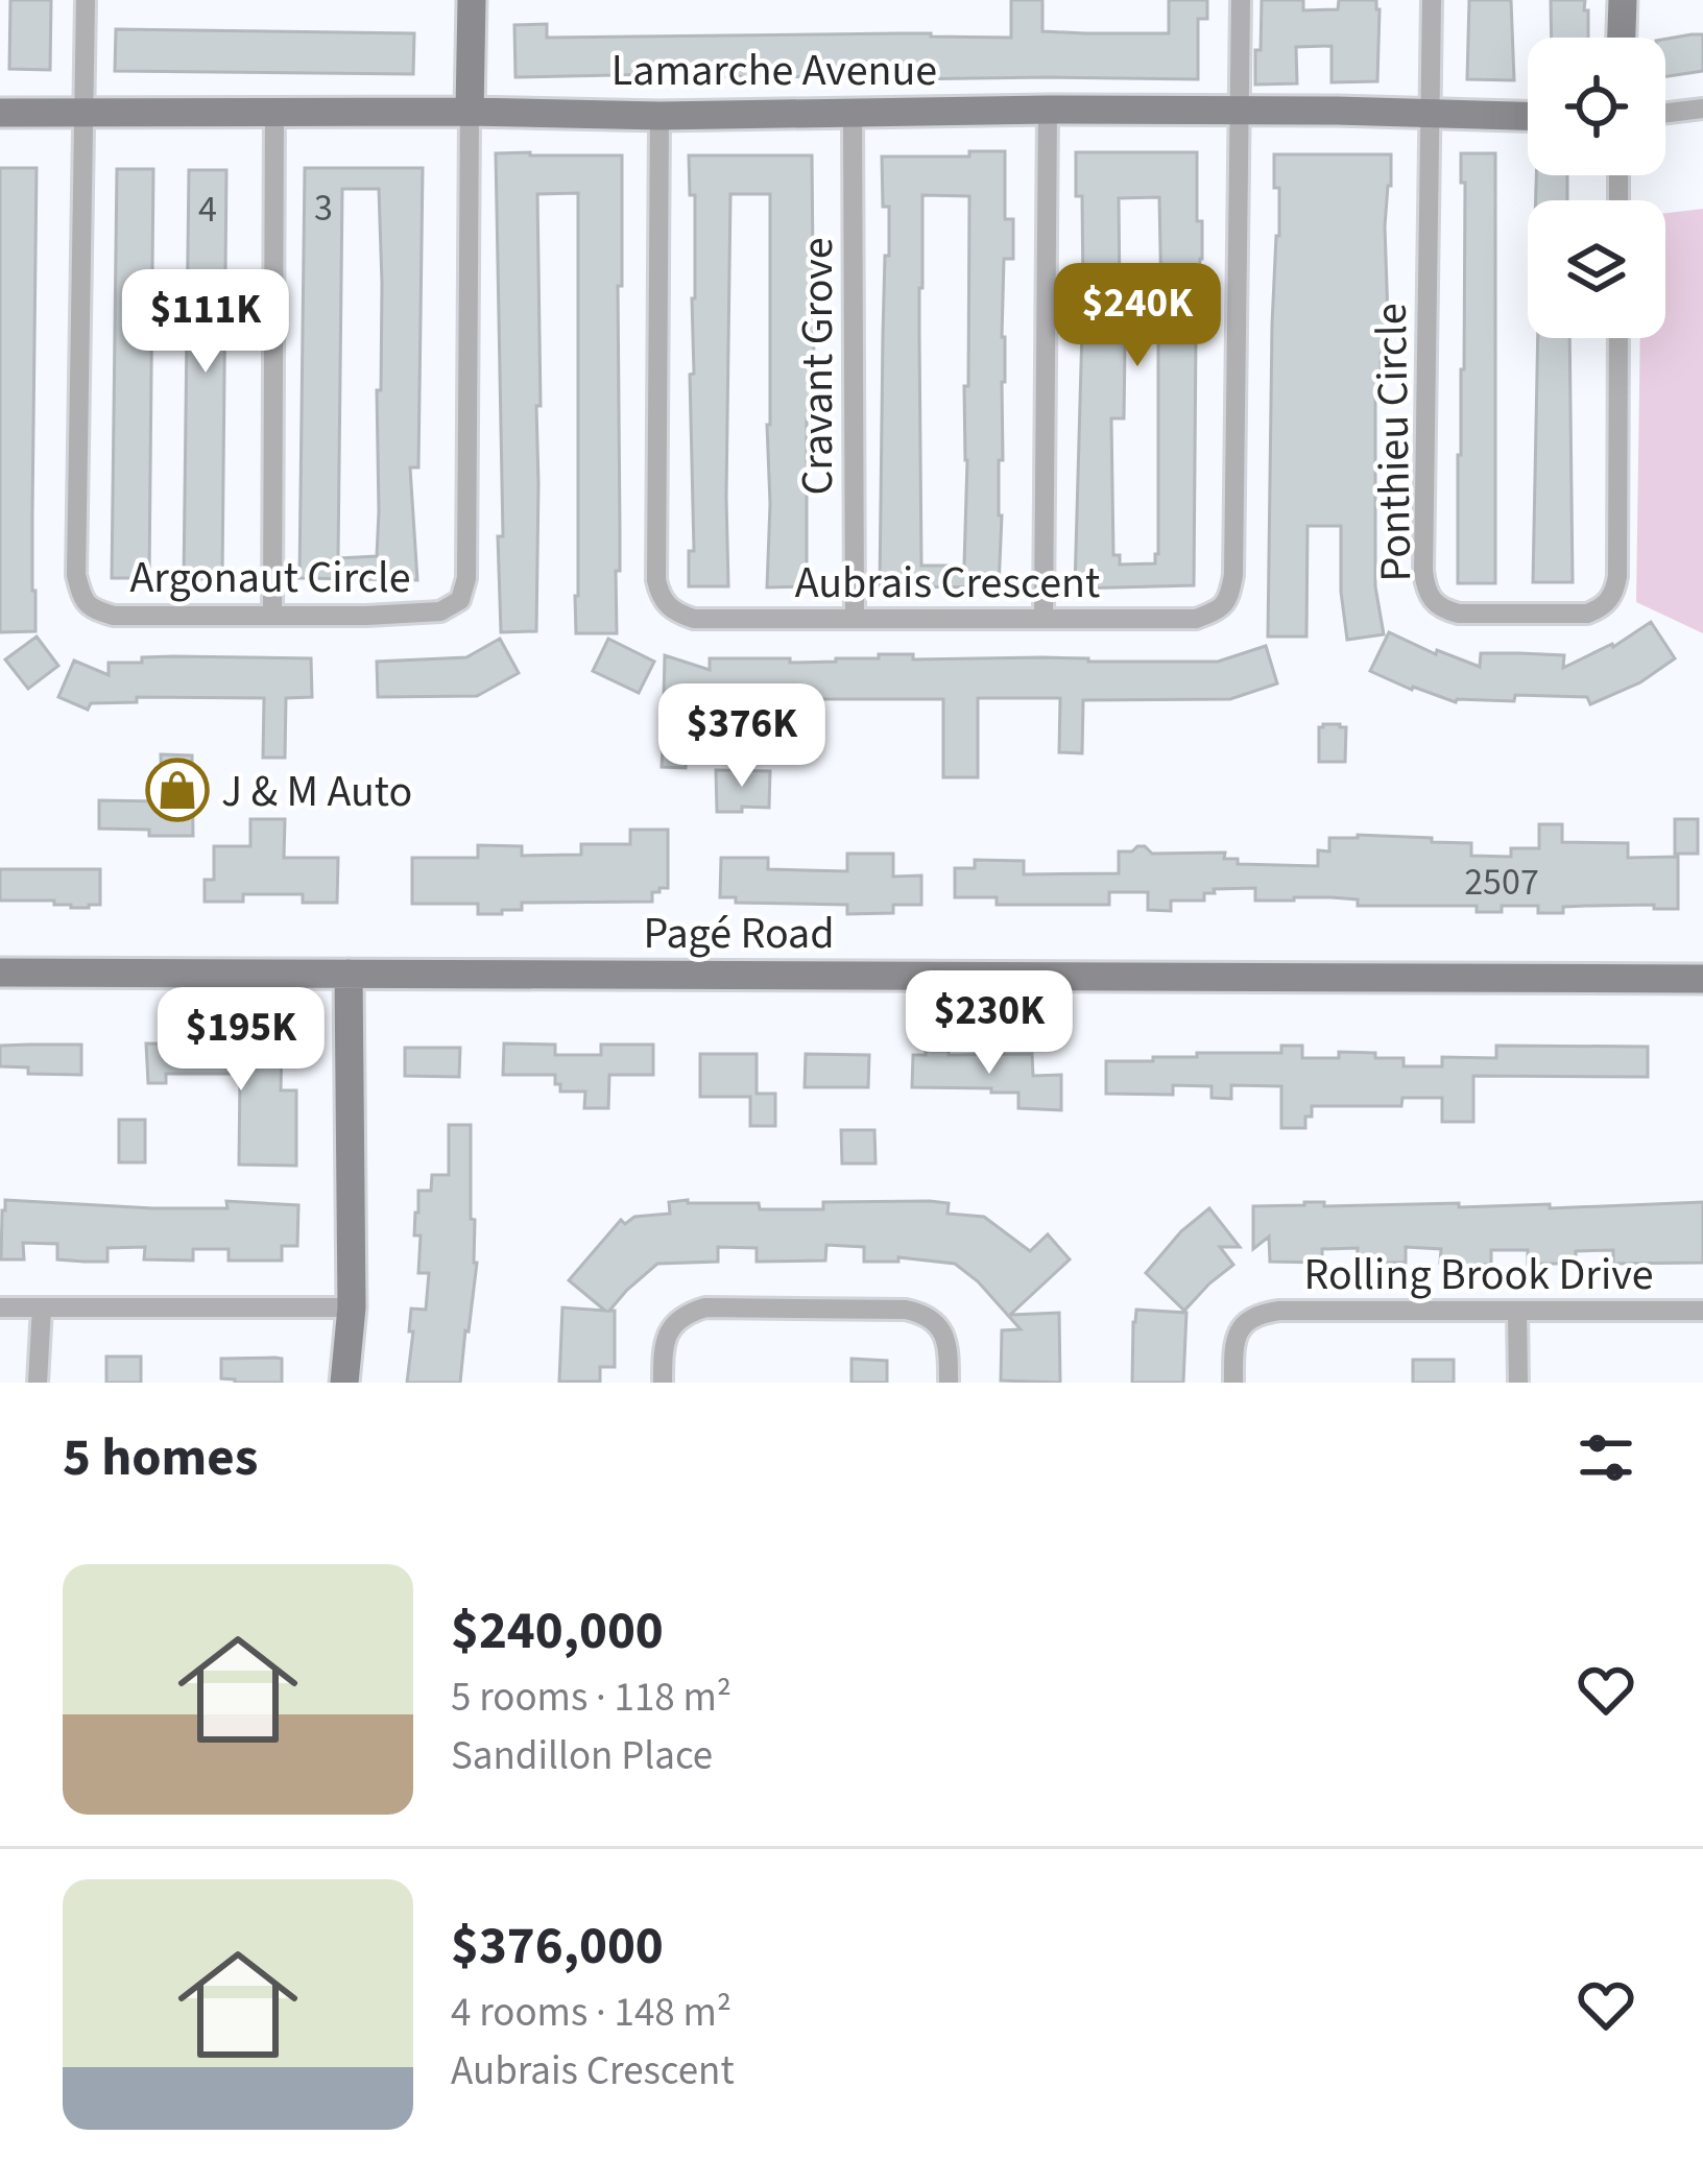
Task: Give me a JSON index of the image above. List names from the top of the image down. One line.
{"streets":{"street":["Lamarche Avenue","Cravant Grove","Ponthieu Circle","Argonaut Circle","Aubrais Crescent","Pagé Road","Rolling Brook Drive"]},"crossings":[["Lamarche Avenue","Cravant Grove"],["Lamarche Avenue","Ponthieu Circle"],["Lamarche Avenue","Argonaut Circle"],["Lamarche Avenue","Aubrais Crescent"],["Cravant Grove","Aubrais Crescent"]],"places":{"shop":["J & M Auto"]},"house_numbers":["3","4","2507"],"page":{"price":["$240K","$111K","$376K","$230K","$195K"],"heading":"5 homes","list":[{"name":"$240,000","note":"5 rooms · 118 m² · Sandillon Place"},{"name":"$376,000","note":"4 rooms · 148 m² · Aubrais Crescent"}]}}
